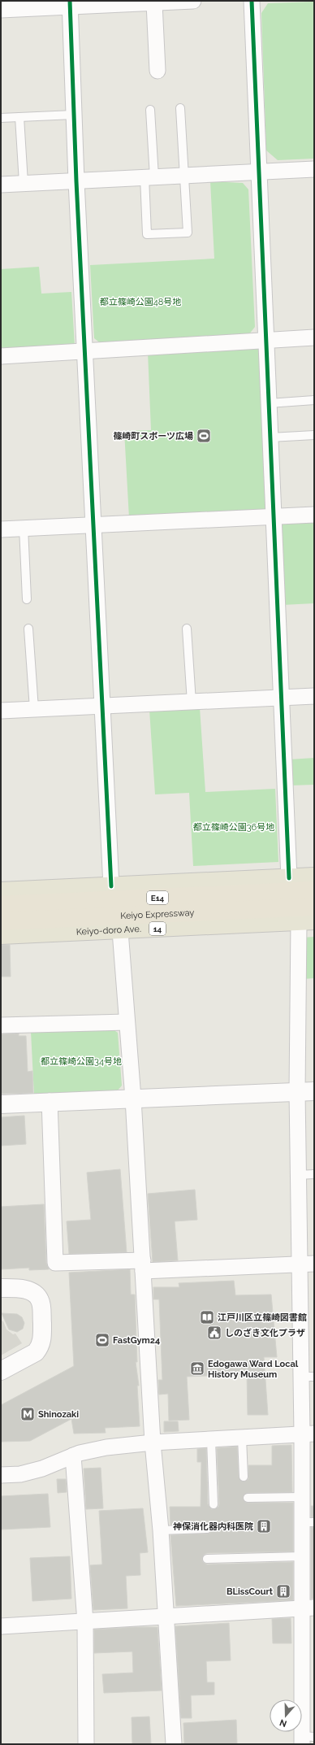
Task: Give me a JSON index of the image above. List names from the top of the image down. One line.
{"streets":{"highway":["E14","Keiyo Expressway","14","Keiyo-doro Ave."]},"parks":["都立篠崎公園48号地","都立篠崎公園36号地","都立篠崎公園34号地"],"places":{"sports":["篠崎町スポーツ広場","FastGym24"],"library":["江戸川区立篠崎図書館"],"public building":["しのざき文化プラザ"],"museum":["Edogawa Ward Local History Museum"],"metro station":["Shinozaki"],"building":["神保消化器内科医院","BLissCourt"]},"north":"bottom"}
